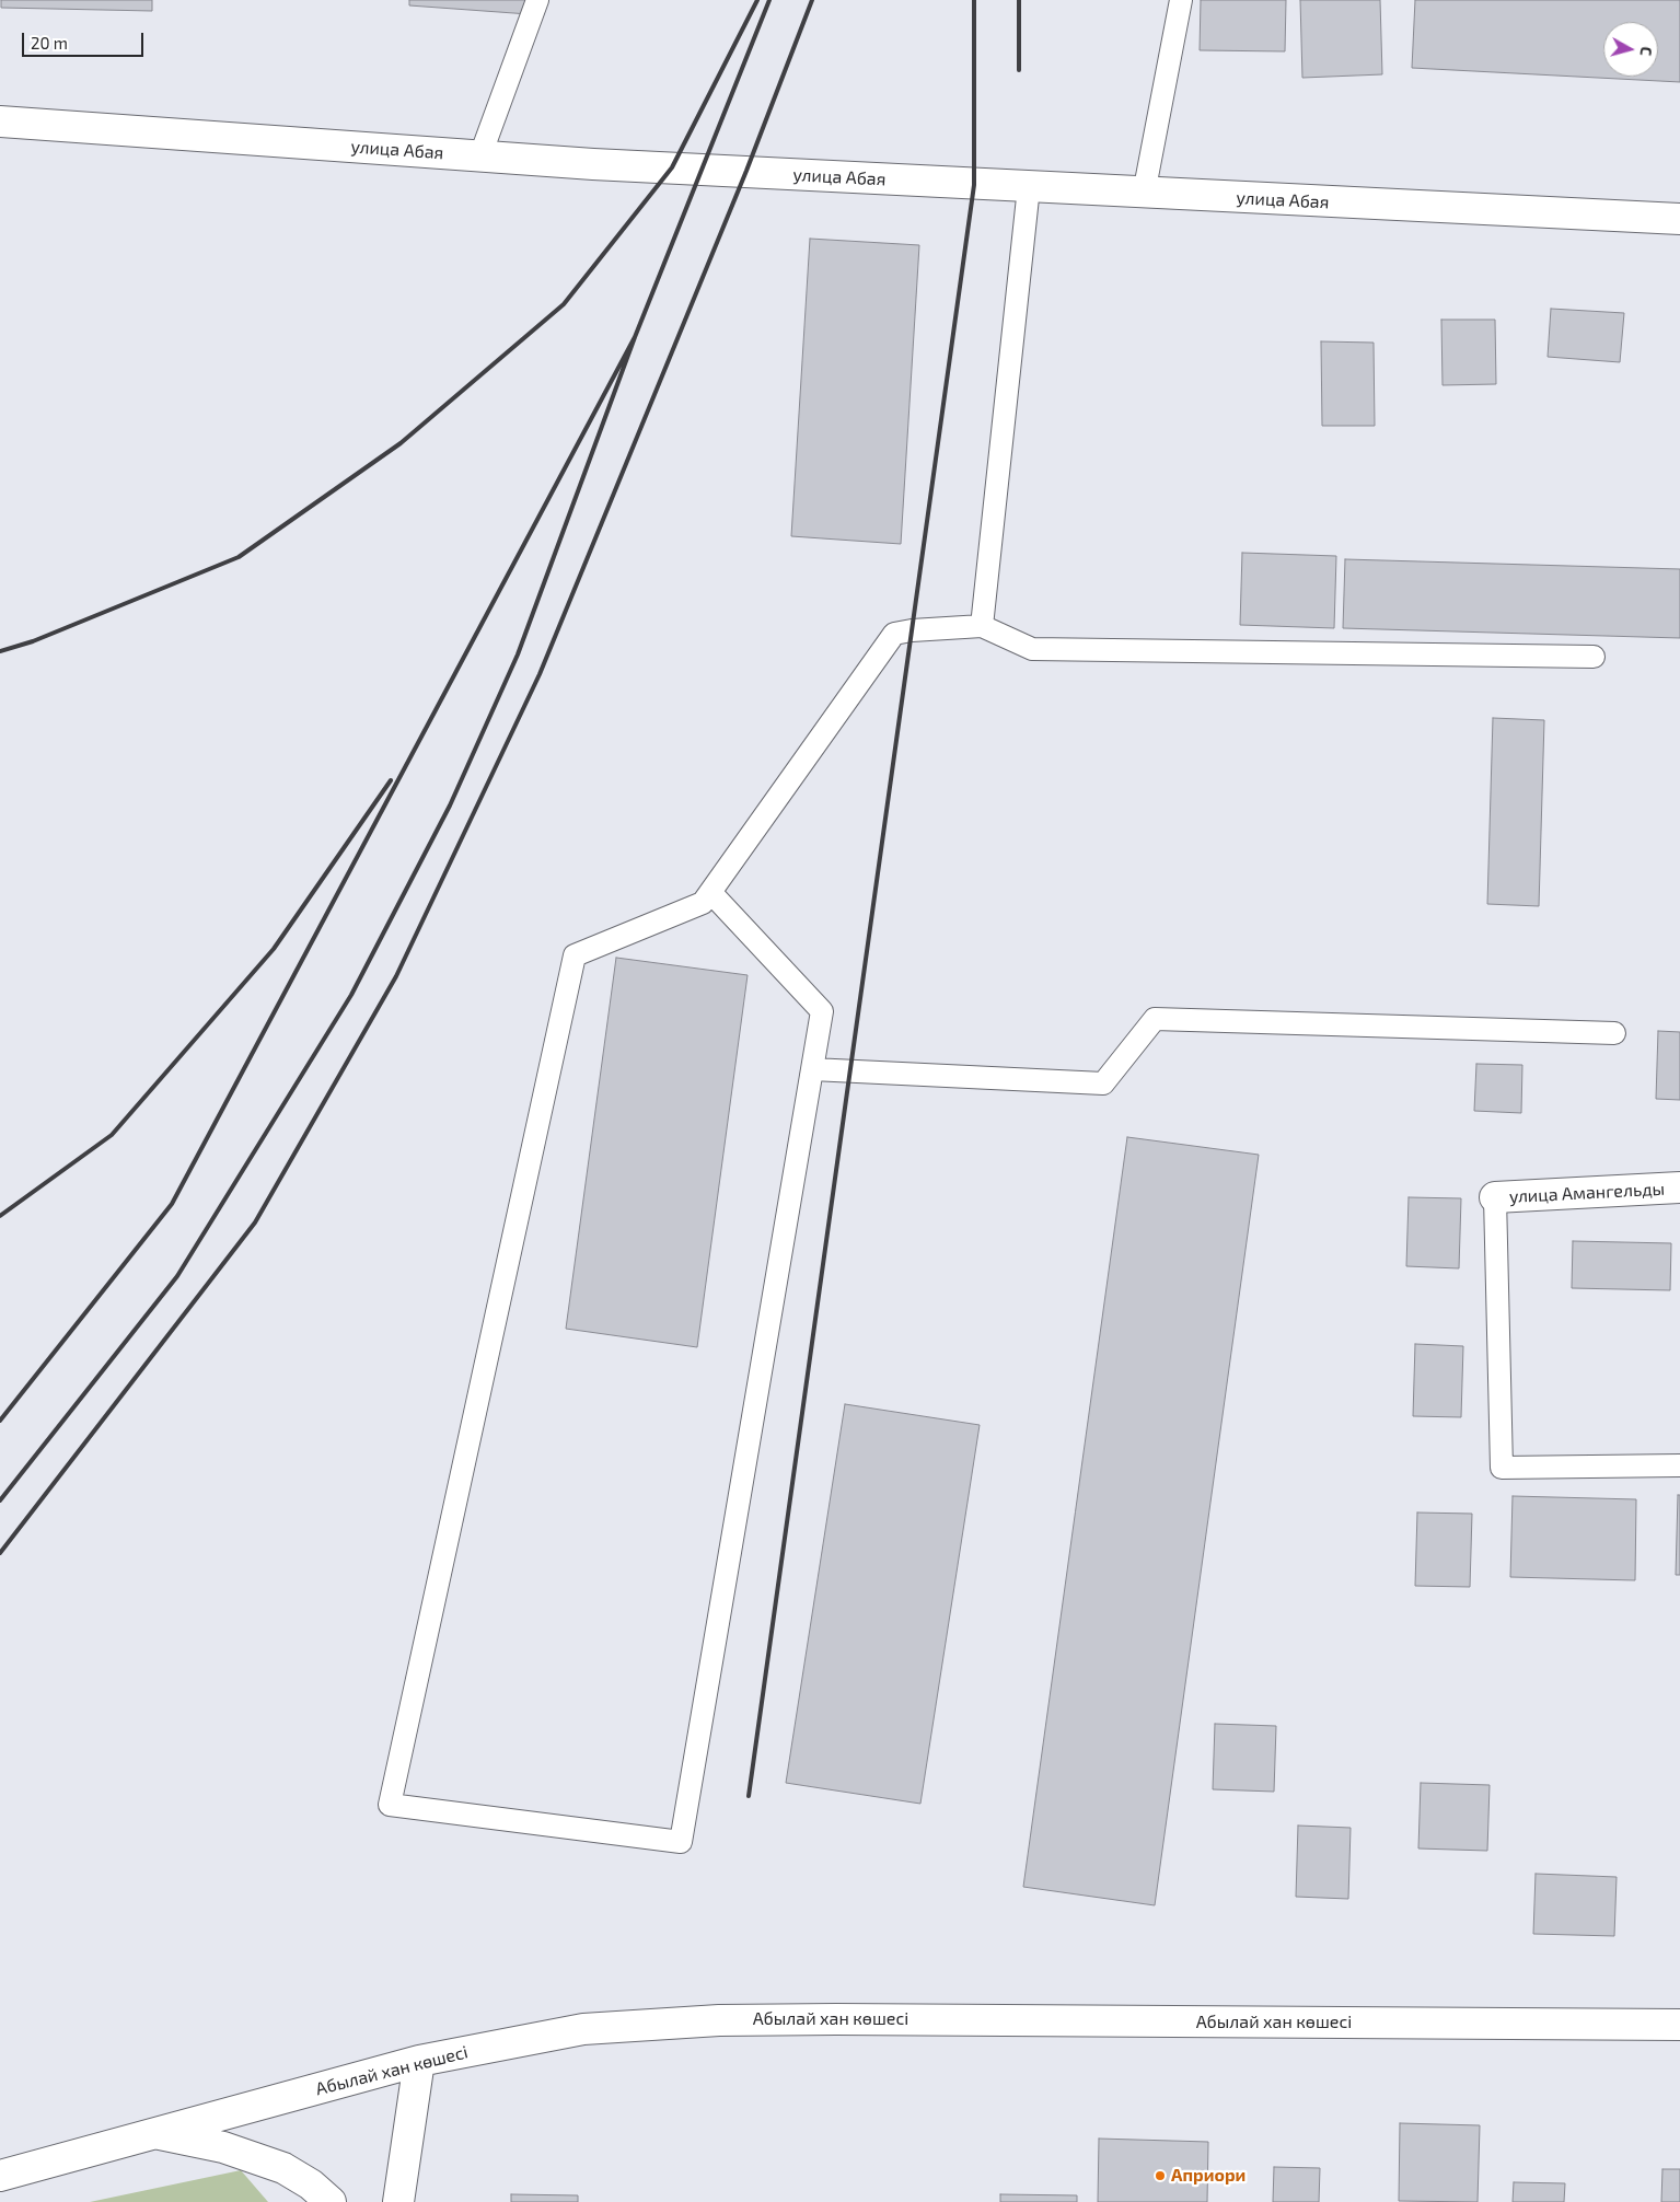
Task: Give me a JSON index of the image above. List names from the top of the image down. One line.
{"streets":{"street":["улица Абая","улица Амангельды","Абылай хан көшесі"]},"places":["Априори"],"scale_bar":"20 m","north":"right"}
